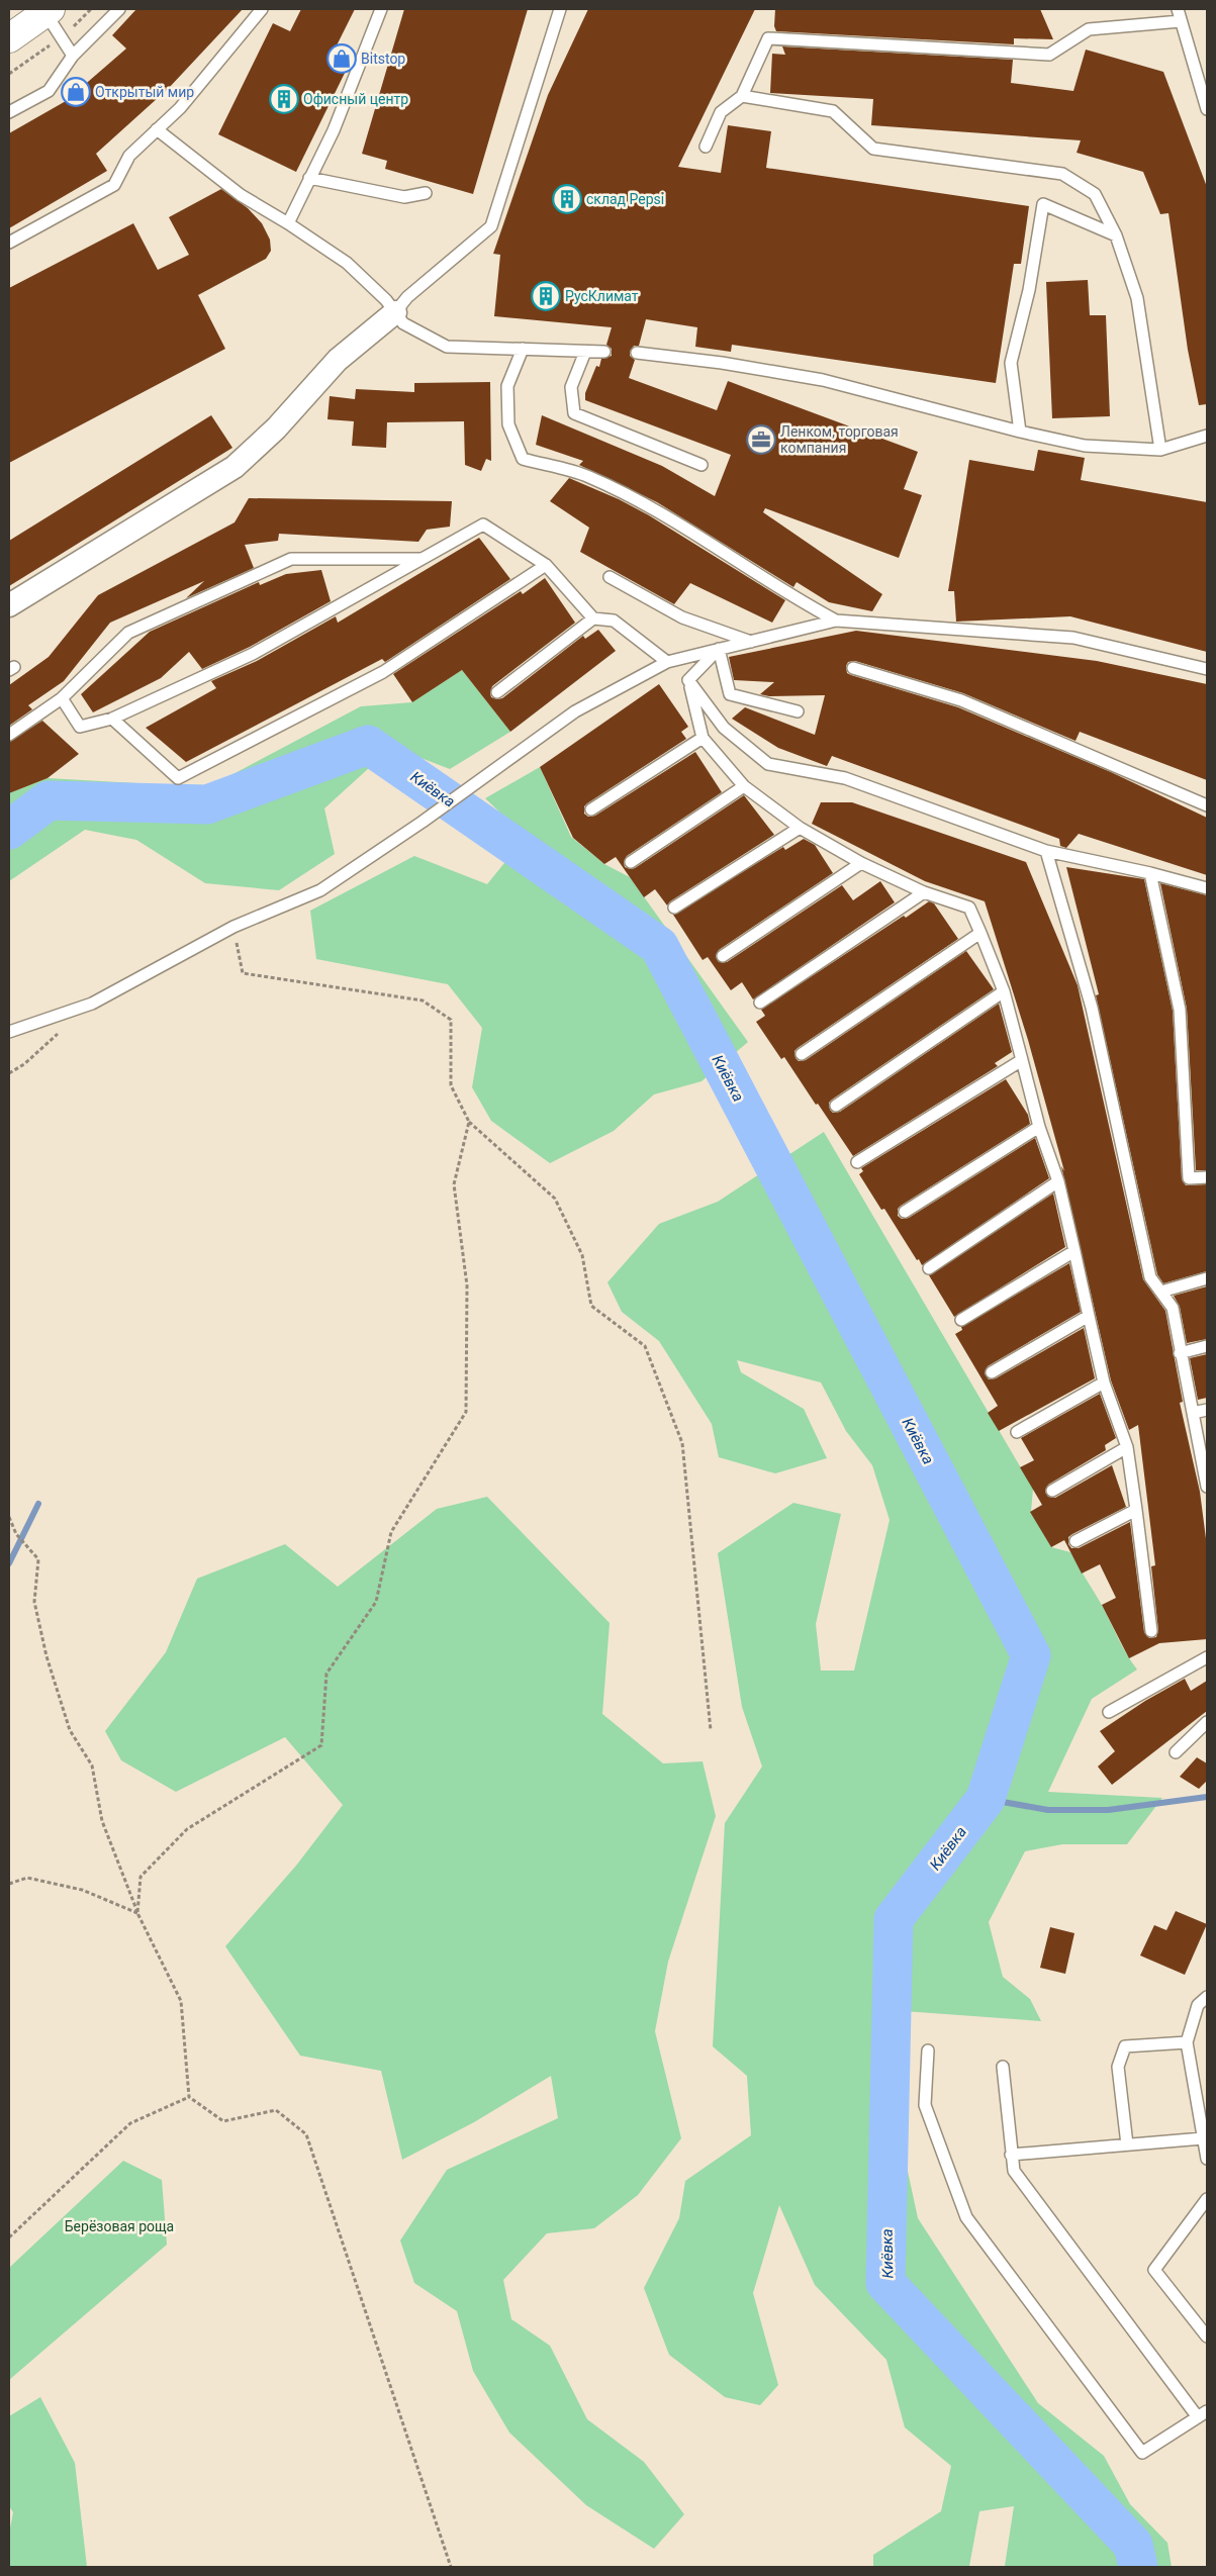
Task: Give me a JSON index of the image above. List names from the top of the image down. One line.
{"water":["Киёвка"],"parks":["Берёзовая роща"],"places":{"shop":["Bitstop","Открытый мир"],"building":["Офисный центр","склад Pepsi","РусКлимат"],"office":["Ленком, торговая компания"]}}
